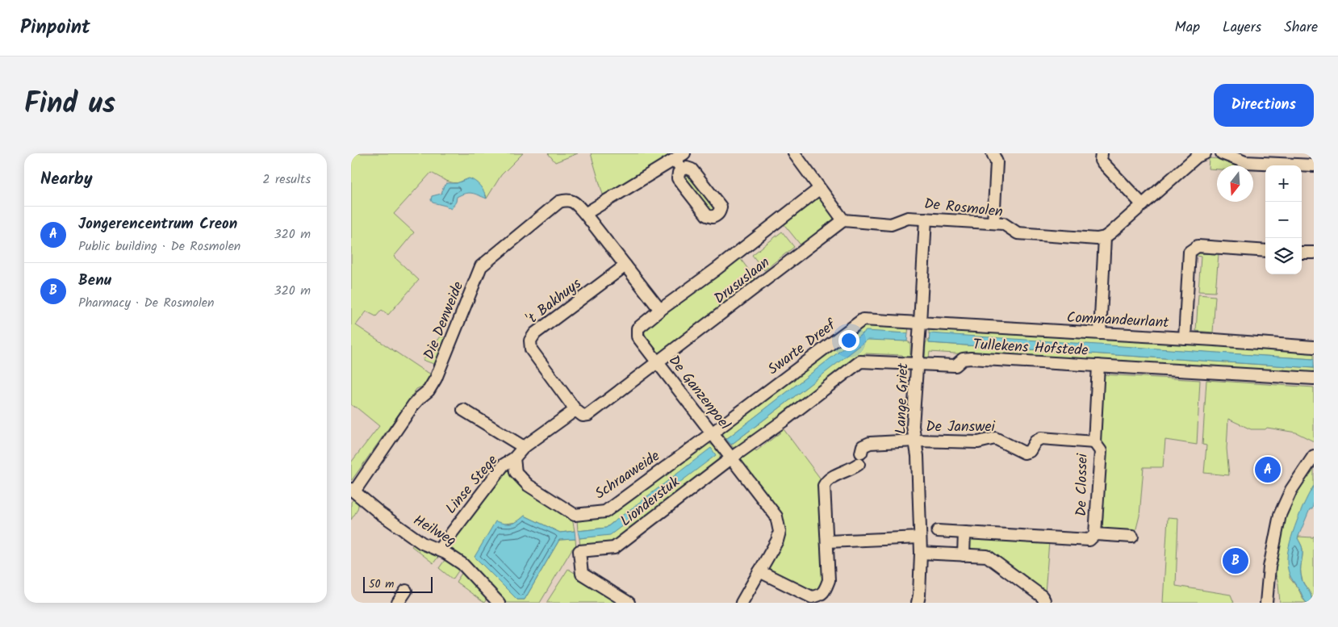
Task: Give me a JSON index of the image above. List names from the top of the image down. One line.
{"streets":{"street":["De Rosmolen","Drususlaan","'t Bakhuys","Commandeurlant","Die Denweide","Swarte Dreef","Tullekens Hofstede","De Ganzenpoel","Lange Griet","De Janswei","Schraaweide","Linse Stege","De Clossei","Lionderstuk","Heilweg"]},"crossings":[["De Rosmolen","Drususlaan"],["De Rosmolen","Lange Griet"],["Drususlaan","De Ganzenpoel"],["Commandeurlant","Swarte Dreef"],["Commandeurlant","Lange Griet"],["Die Denweide","Heilweg"],["Swarte Dreef","De Ganzenpoel"],["Swarte Dreef","Lange Griet"],["Swarte Dreef","Schraaweide"],["Tullekens Hofstede","De Ganzenpoel"],["Tullekens Hofstede","Lange Griet"],["Tullekens Hofstede","De Clossei"],["Tullekens Hofstede","Lionderstuk"],["De Ganzenpoel","Schraaweide"],["De Ganzenpoel","Lionderstuk"],["Lange Griet","De Janswei"],["De Janswei","De Clossei"],["Schraaweide","Linse Stege"],["Linse Stege","Heilweg"]],"scale_bar":"50 m","north":"bottom","page":{"header":"Pinpoint","nav":["Map","Layers","Share"],"title":"Find us","buttons":"Directions","heading":["Nearby","2 results"],"map_buttons":["+","−"],"list":[{"mark":"A","name":"Jongerencentrum Creon","note":"Public building · De Rosmolen","value":"320 m"},{"mark":"B","name":"Benu","note":"Pharmacy · De Rosmolen","value":"320 m"}],"pins":["A","B"],"scale":"50 m"}}
